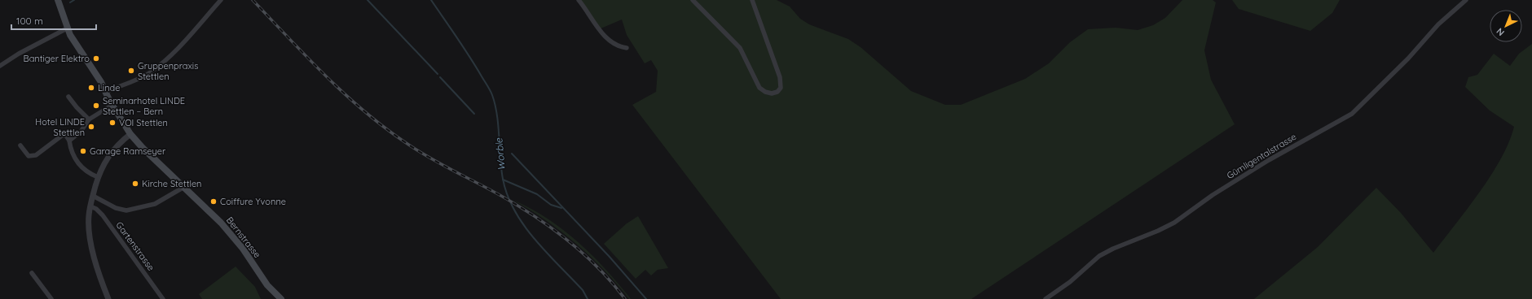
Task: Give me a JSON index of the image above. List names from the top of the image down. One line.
{"streets":{"main road":["Bernstrasse"],"street":["Gümligentalstrasse","Gartenstrasse"]},"water":["Worble"],"places":["Bantiger Elektro","Gruppenpraxis Stettlen","Linde","Seminarhotel LINDE Stettlen – Bern","VOI Stettlen","Hotel LINDE Stettlen","Garage Ramseyer","Kirche Stettlen","Coiffure Yvonne"],"scale_bar":"100 m","north":"bottom left"}
